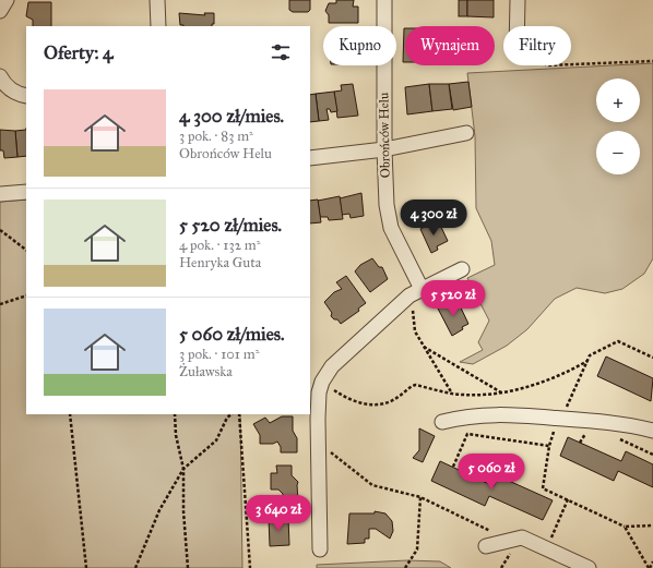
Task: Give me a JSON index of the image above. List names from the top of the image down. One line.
{"streets":{"street":["Obrońców Helu"]},"page":{"chip":["Kupno","Wynajem","Filtry"],"heading":"Oferty: 4","map_buttons":["+","−"],"list":[{"name":"4 300 zł/mies.","note":"3 pok. · 83 m² · Obrońców Helu"},{"name":"5 520 zł/mies.","note":"4 pok. · 132 m² · Henryka Guta"},{"name":"5 060 zł/mies.","note":"3 pok. · 101 m² · Żuławska"}],"price":["4 300 zł","5 520 zł","5 060 zł","3 640 zł"]}}
